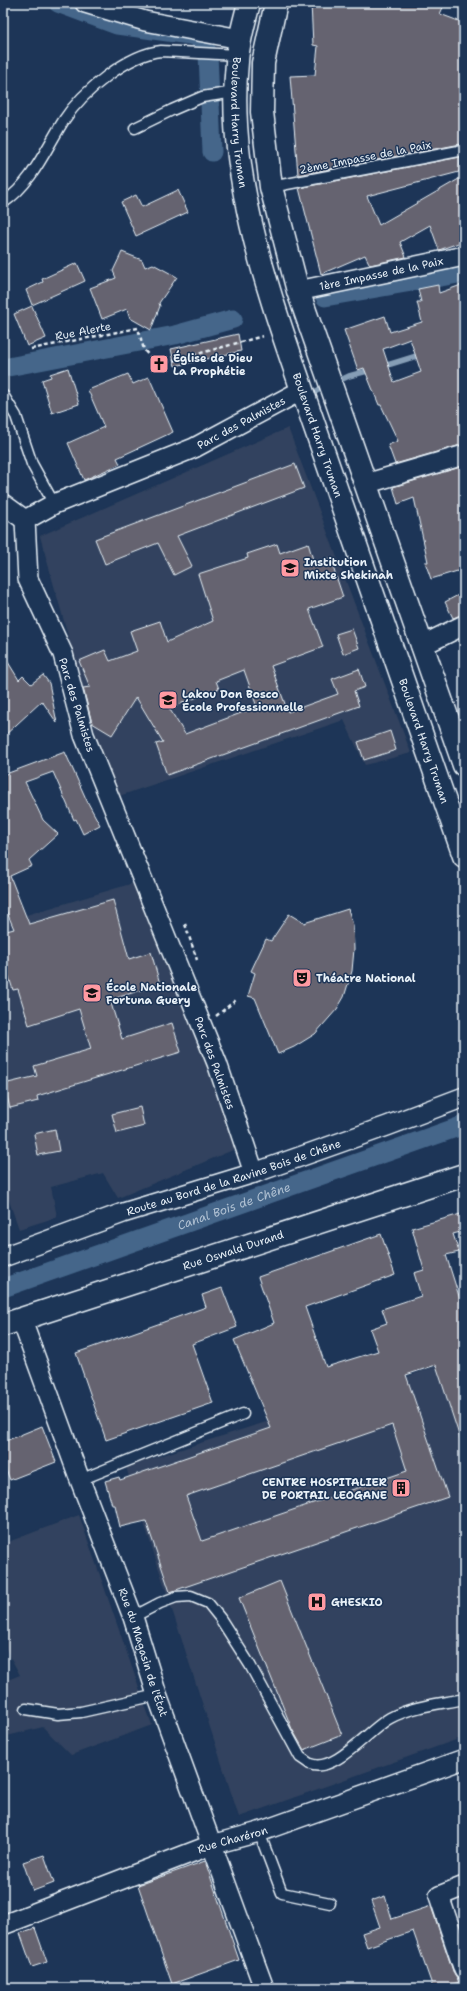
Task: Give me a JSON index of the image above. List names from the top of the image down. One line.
{"streets":{"main road":["Boulevard Harry Truman","Rue Oswald Durand"],"street":["1ère Impasse de la Paix","Parc des Palmistes","Route au Bord de la Ravine Bois de Chêne","Rue du Magasin de l'État","Rue Charéron"],"lane":["2ème Impasse de la Paix"],"path":["Rue Alerte"]},"crossings":[["Boulevard Harry Truman","2ème Impasse de la Paix"],["Boulevard Harry Truman","1ère Impasse de la Paix"],["Boulevard Harry Truman","Rue Alerte"],["Boulevard Harry Truman","Parc des Palmistes"],["Parc des Palmistes","Route au Bord de la Ravine Bois de Chêne"],["Rue Oswald Durand","Rue du Magasin de l'État"],["Rue du Magasin de l'État","Rue Charéron"]],"water":["Canal Bois de Chêne"],"places":{"church":["Église de Dieu La Prophétie"],"school or university":["Institution Mixte Shekinah","Lakou Don Bosco École Professionnelle","École Nationale Fortuna Guery"],"theatre":["Théatre National"],"building":["CENTRE HOSPITALIER DE PORTAIL LEOGANE"],"hospital":["GHESKIO"]}}
